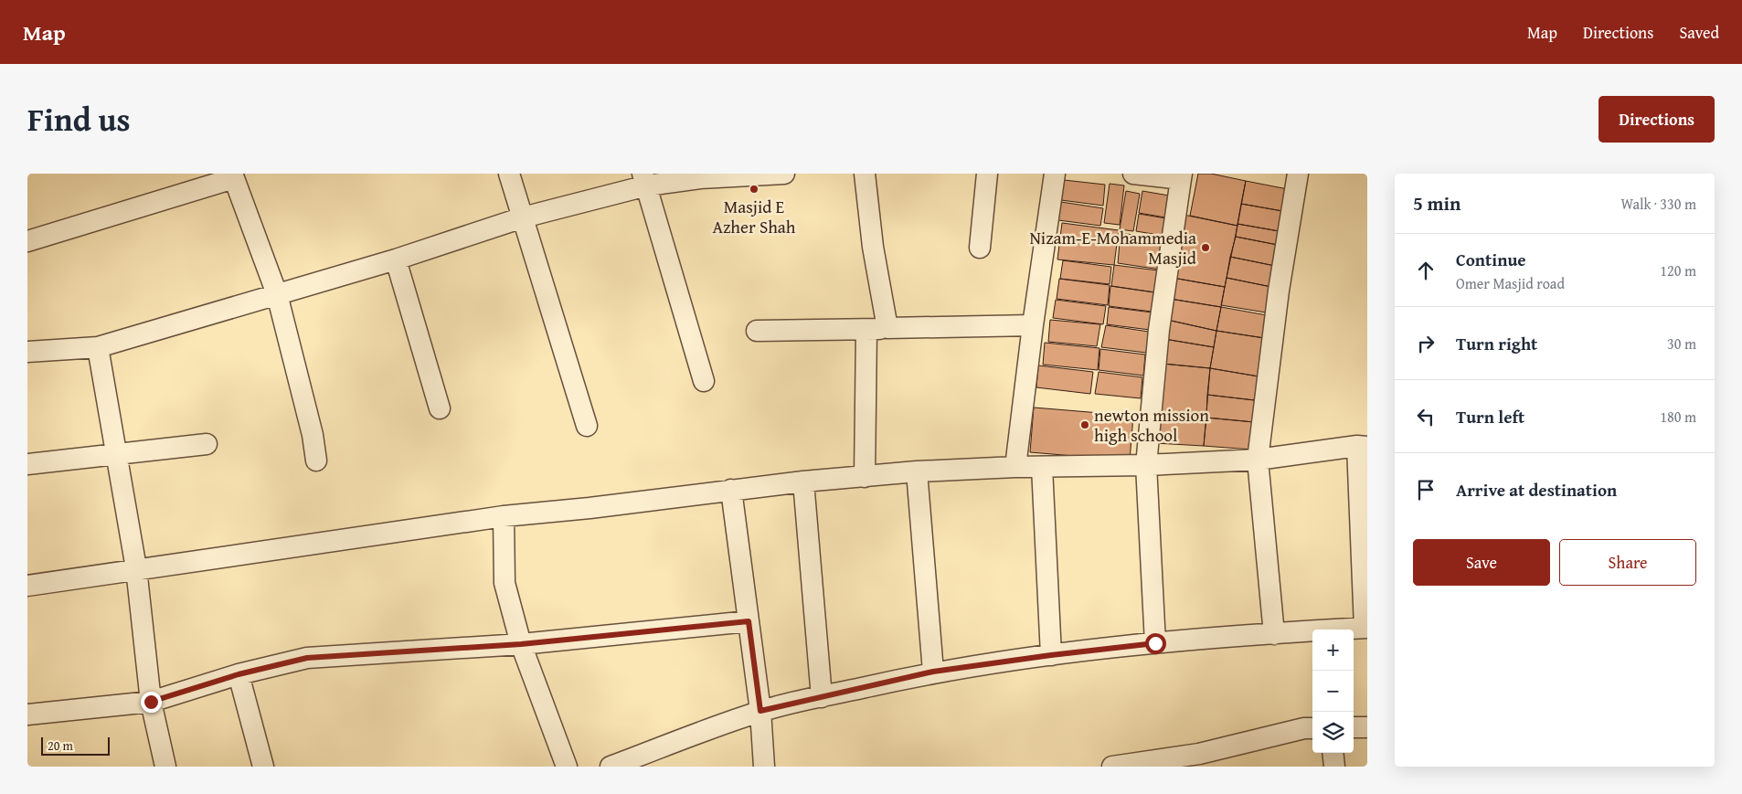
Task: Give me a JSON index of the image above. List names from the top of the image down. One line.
{"places":["Masjid E Azher Shah","Nizam-E-Mohammedia Masjid","newton mission high school"],"scale_bar":"20 m","page":{"header":"Map","nav":["Map","Directions","Saved"],"title":"Find us","buttons":["Directions",["Save","Share"]],"heading":["5 min","Walk · 330 m"],"list":[["Continue","Omer Masjid road","120 m"],["Turn right","30 m"],["Turn left","180 m"],"Arrive at destination"],"map_buttons":["+","−"],"scale":"20 m"}}
